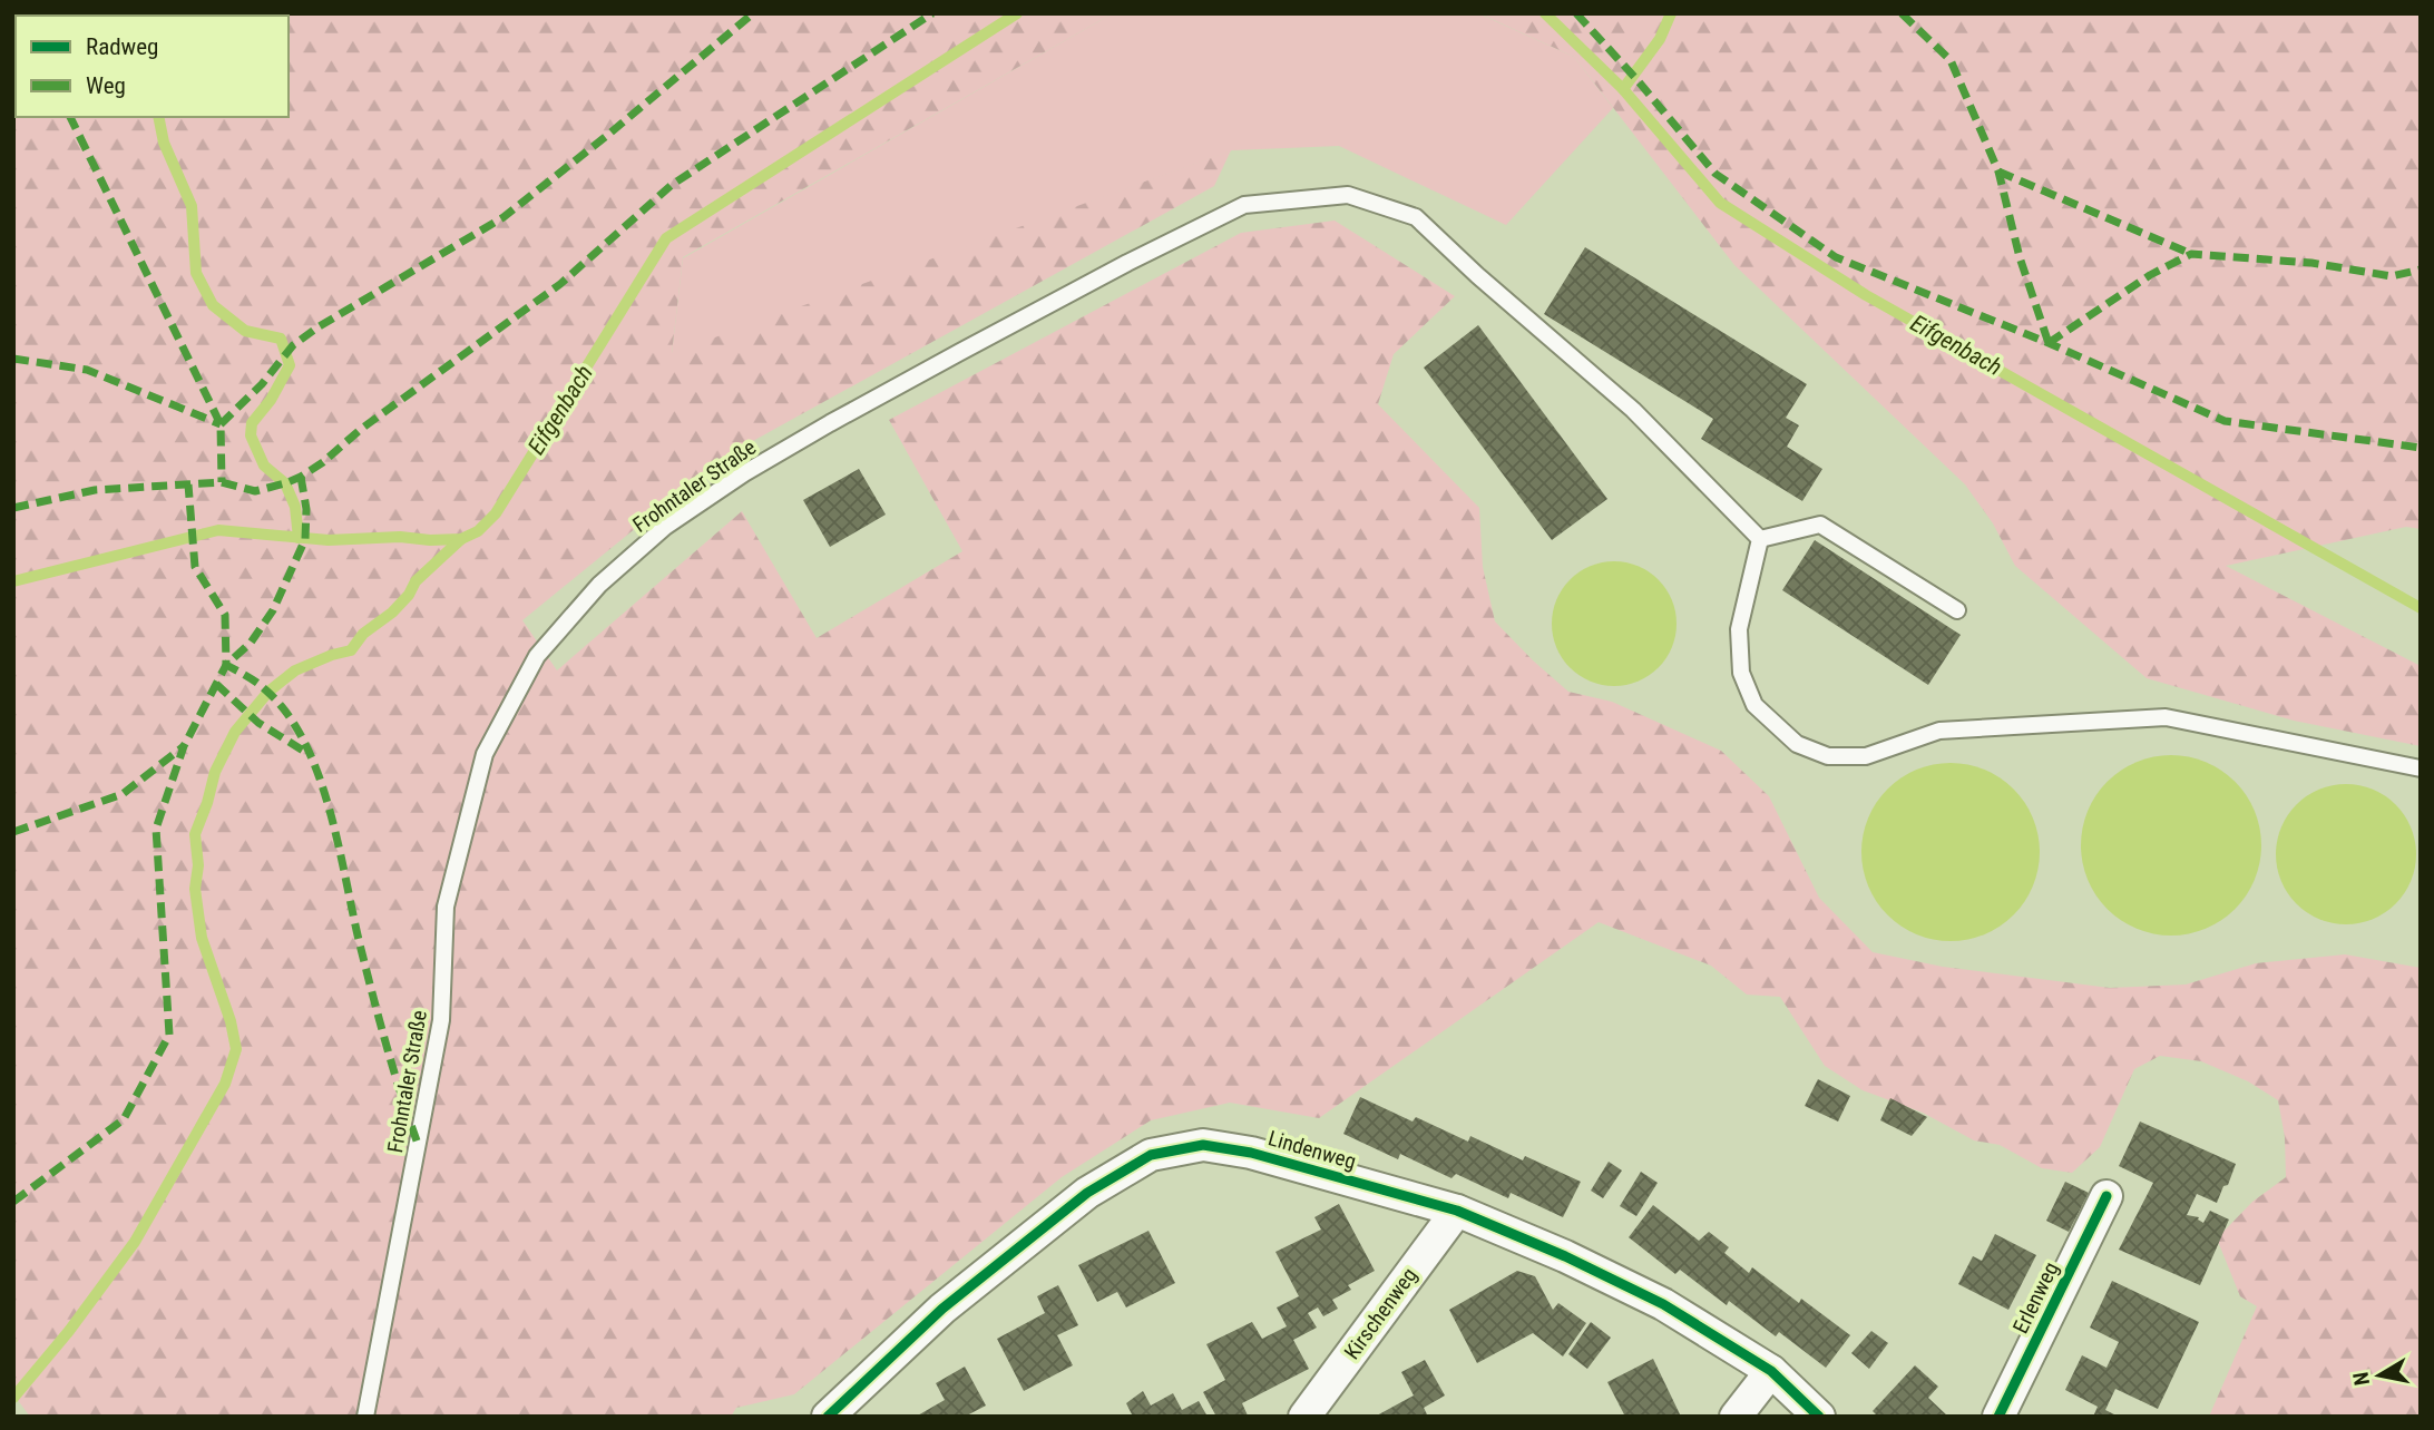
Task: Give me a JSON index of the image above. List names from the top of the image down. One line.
{"streets":{"street":["Lindenweg","Erlenweg","Kirschenweg"],"lane":["Frohntaler Straße"]},"crossings":[["Lindenweg","Kirschenweg"]],"water":["Eifgenbach"],"legend":["Radweg","Weg"],"north":"left"}
